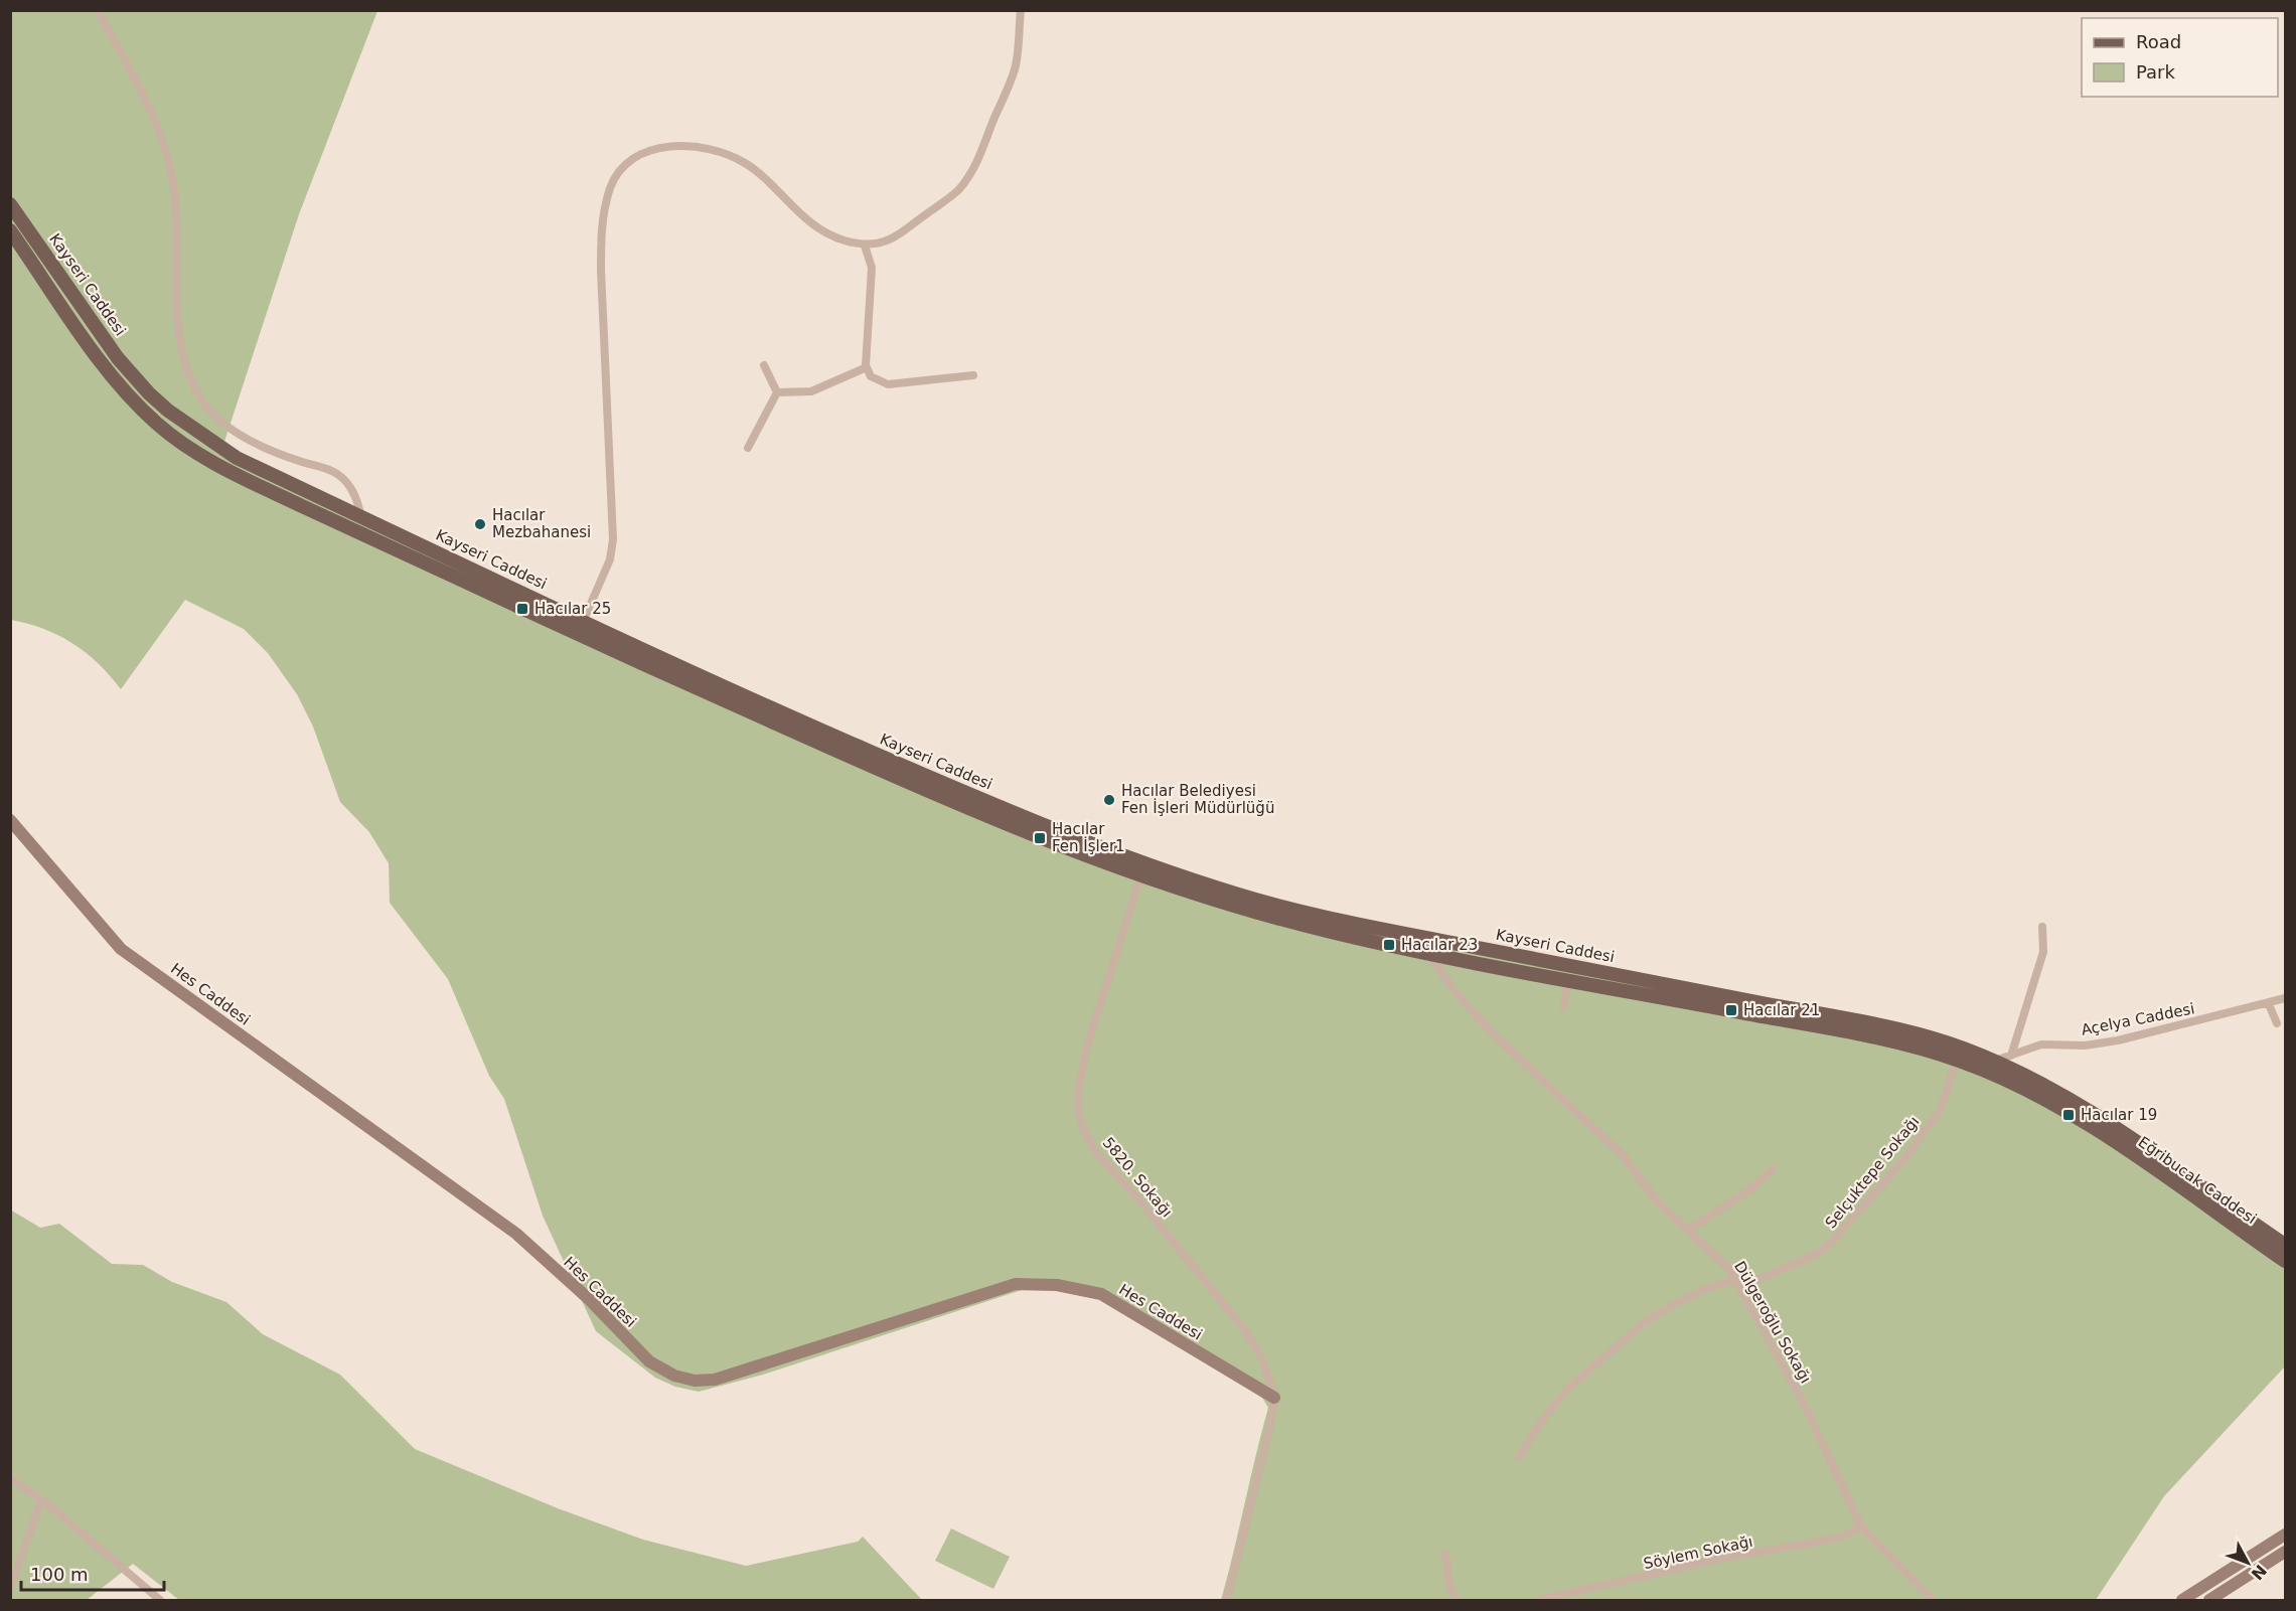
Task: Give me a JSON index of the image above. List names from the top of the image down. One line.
{"streets":{"main road":["Kayseri Caddesi","Eğribucak Caddesi"],"street":["Hes Caddesi","Açelya Caddesi","Selçuktepe Sokağı","5820. Sokağı","Dülgeroğlu Sokağı","Söylem Sokağı"]},"crossings":[["Kayseri Caddesi","Açelya Caddesi"],["Kayseri Caddesi","Selçuktepe Sokağı"],["Kayseri Caddesi","5820. Sokağı"],["Kayseri Caddesi","Eğribucak Caddesi"],["Kayseri Caddesi","Dülgeroğlu Sokağı"],["Hes Caddesi","5820. Sokağı"],["Açelya Caddesi","Eğribucak Caddesi"],["Selçuktepe Sokağı","Dülgeroğlu Sokağı"],["Dülgeroğlu Sokağı","Söylem Sokağı"]],"places":{"other":["Hacılar Mezbahanesi","Hacılar Belediyesi Fen İşleri Müdürlüğü"],"transit":["Hacılar 25","Hacılar Fen İşler1","Hacılar 23","Hacılar 21","Hacılar 19"]},"legend":["Road","Park"],"scale_bar":"100 m","north":"bottom right"}
